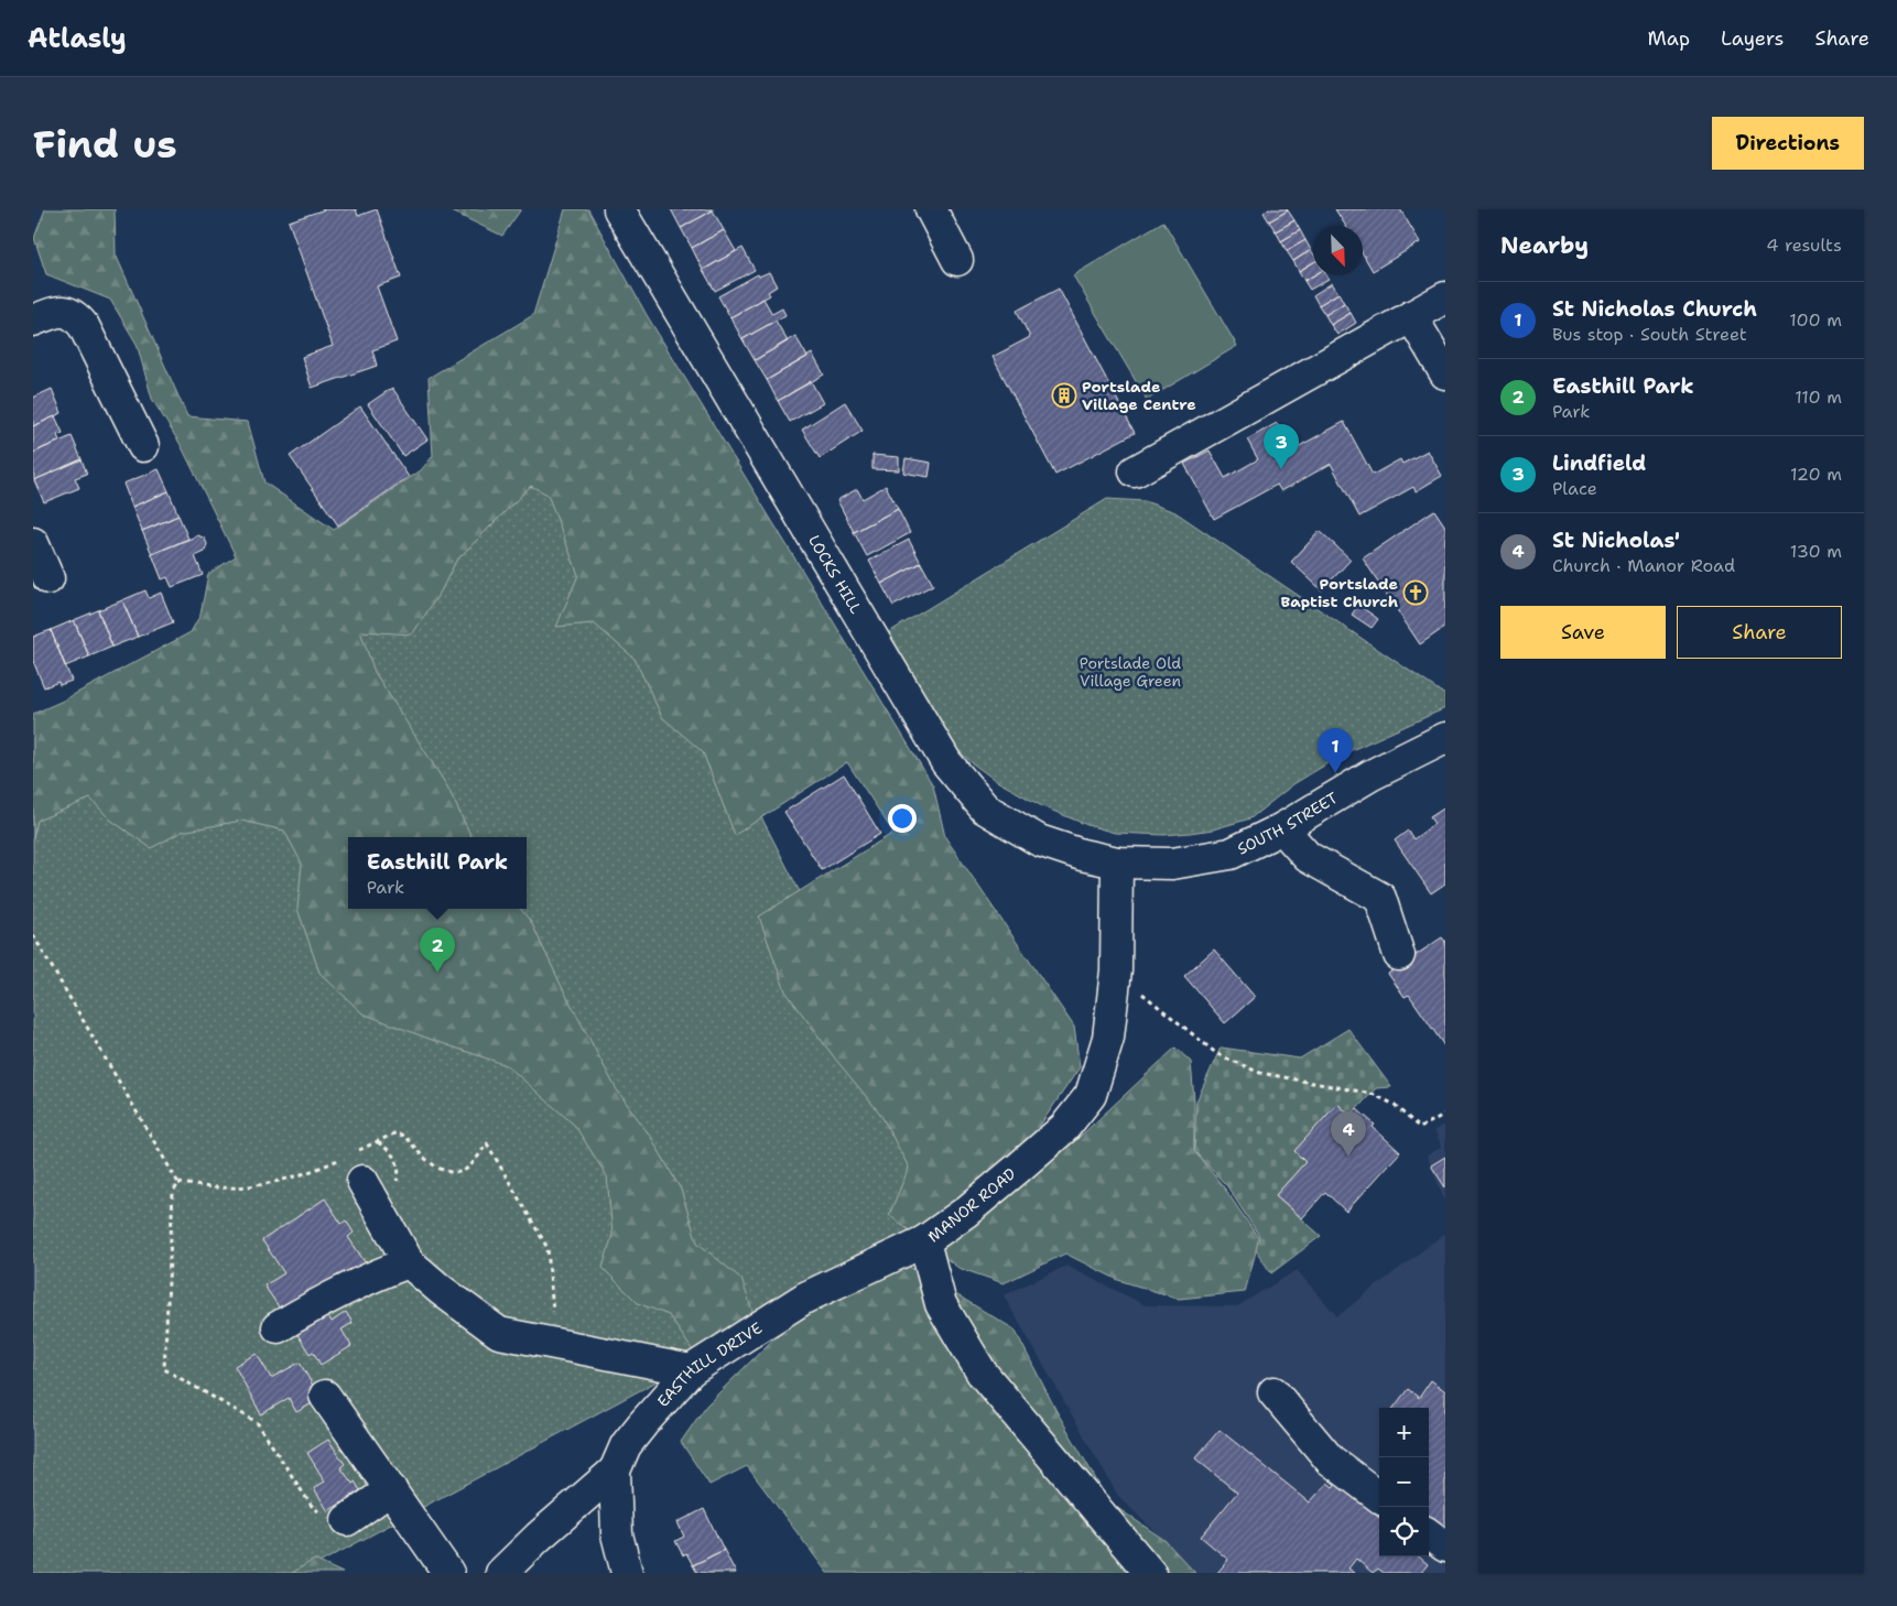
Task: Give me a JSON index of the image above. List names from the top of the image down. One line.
{"streets":{"street":["LOCKS HILL","SOUTH STREET","MANOR ROAD","EASTHILL DRIVE"]},"crossings":[["LOCKS HILL","SOUTH STREET"],["LOCKS HILL","MANOR ROAD"],["SOUTH STREET","MANOR ROAD"],["MANOR ROAD","EASTHILL DRIVE"]],"parks":["Portslade Old Village Green"],"places":{"building":["Portslade Village Centre"],"church":["Portslade Baptist Church"]},"north":"bottom right","page":{"header":"Atlasly","nav":["Map","Layers","Share"],"buttons":["Directions",["Save","Share"]],"title":"Find us","heading":["Nearby","4 results"],"list":[{"mark":"1","name":"St Nicholas Church","note":"Bus stop · South Street","value":"100 m"},{"mark":"2","name":"Easthill Park","note":"Park","value":"110 m"},{"mark":"3","name":"Lindfield","note":"Place","value":"120 m"},{"mark":"4","name":"St Nicholas'","note":"Church · Manor Road","value":"130 m"}],"pins":["3","1","2","4"],"popup":["Easthill Park","Park"],"map_buttons":["+","−"]}}
